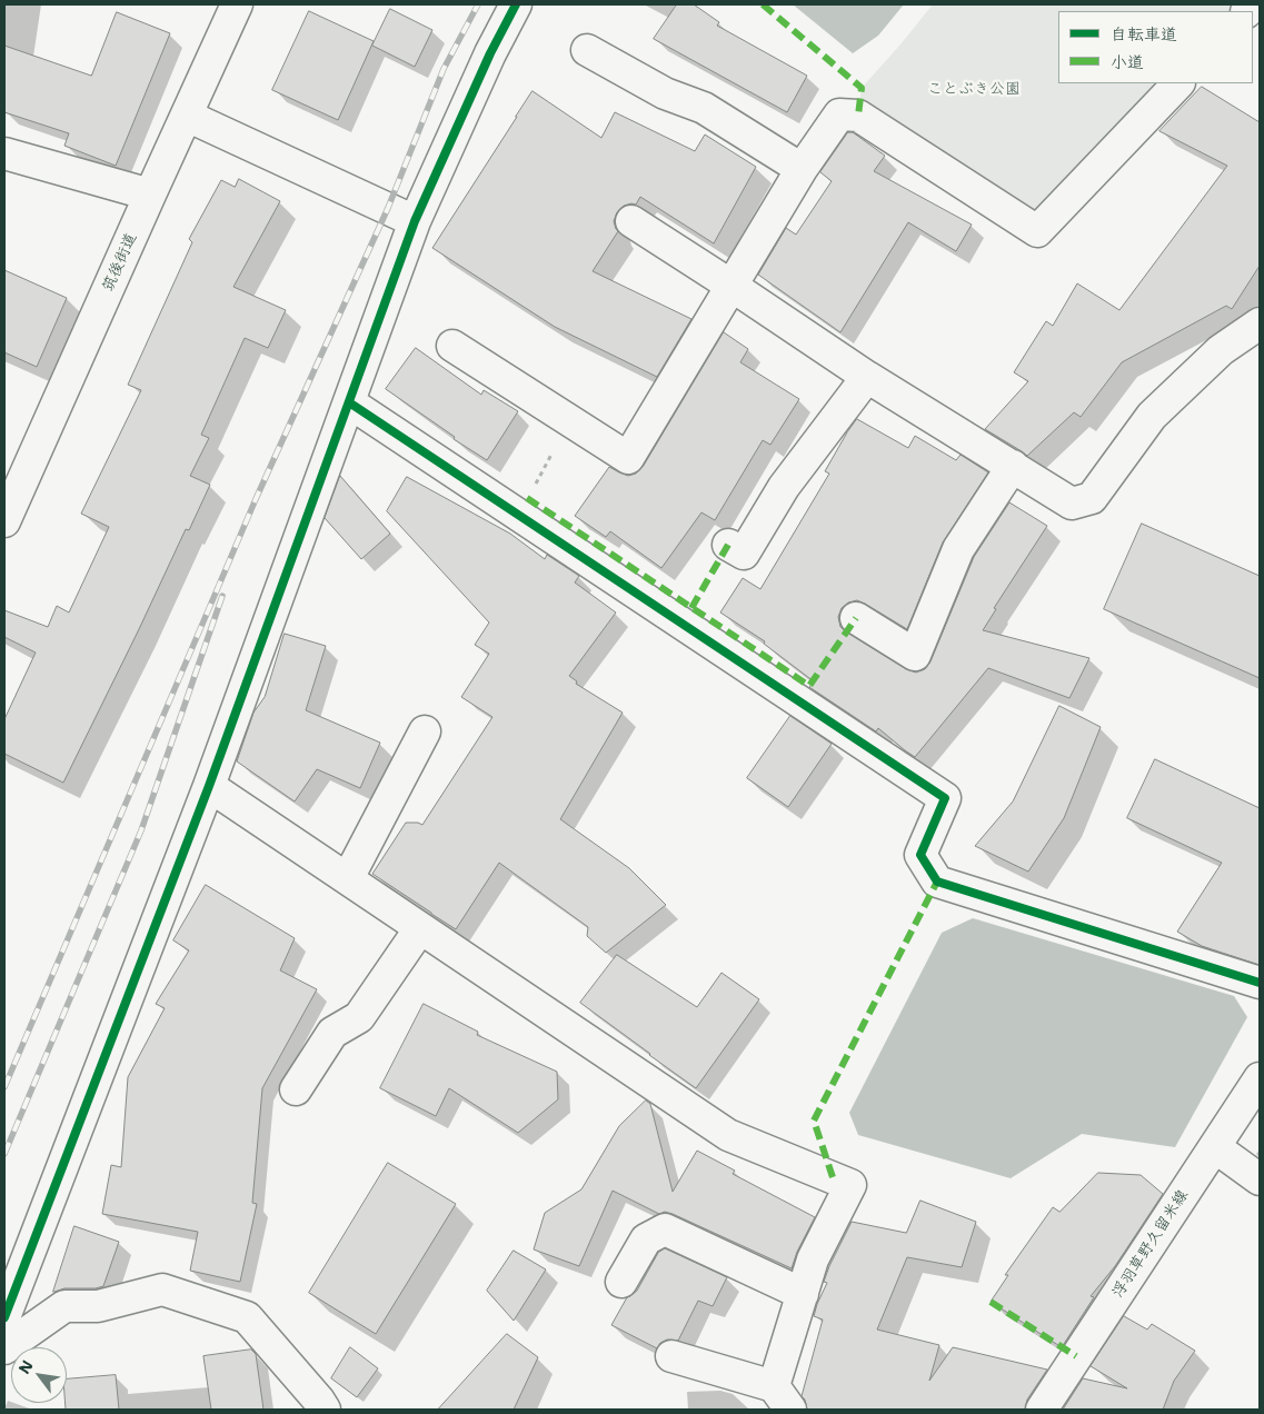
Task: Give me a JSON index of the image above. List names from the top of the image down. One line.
{"streets":{"street":["筑後街道","浮羽草野久留米線"]},"parks":["ことぶき公園"],"legend":["自転車道","小道"],"north":"top left"}
